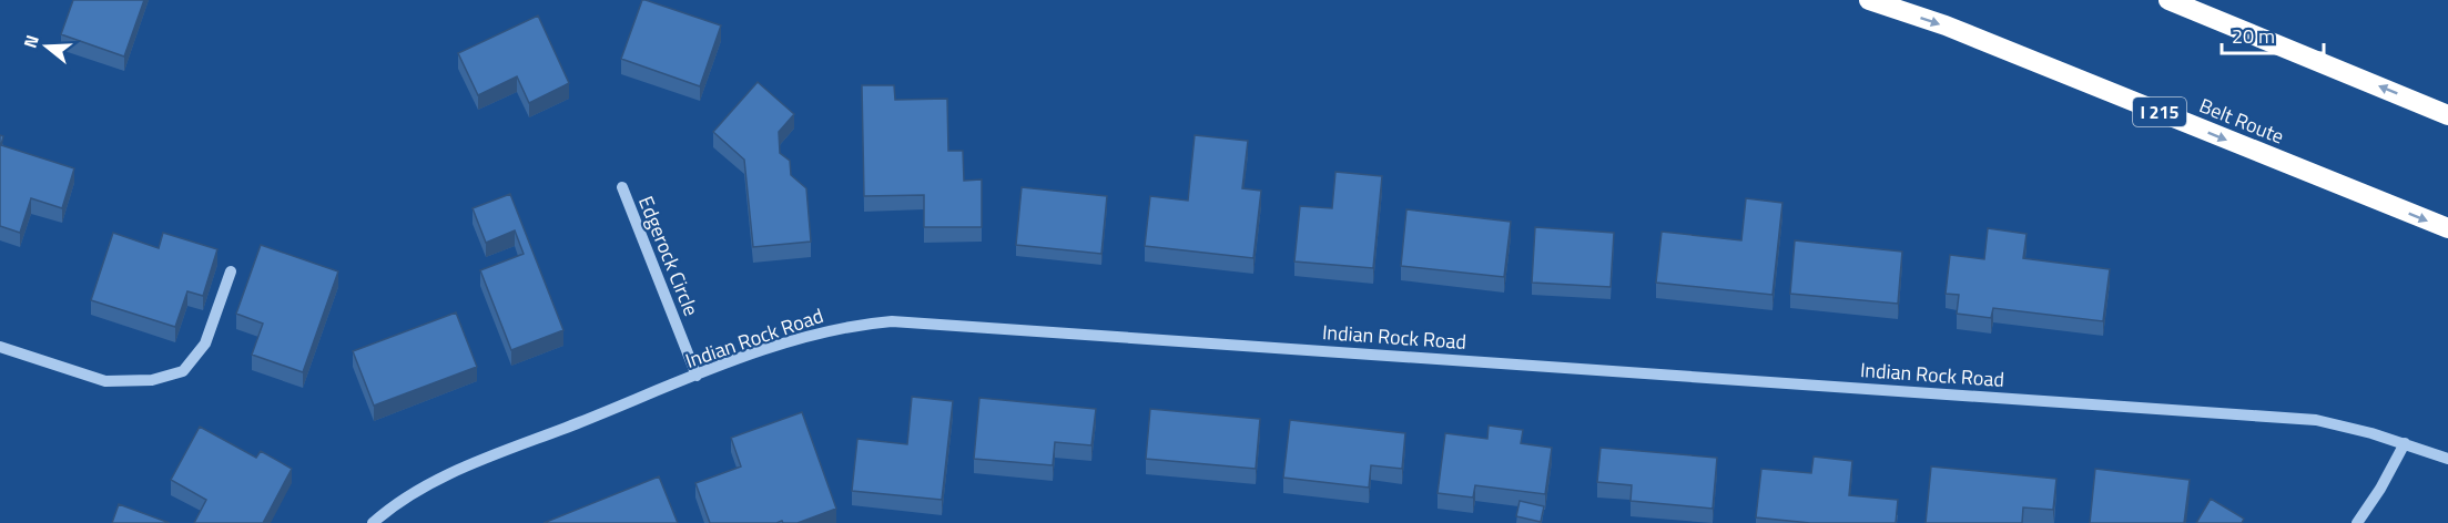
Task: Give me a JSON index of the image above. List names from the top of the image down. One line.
{"streets":{"highway":["I 215","Belt Route"],"street":["Edgerock Circle","Indian Rock Road"]},"crossings":[["Edgerock Circle","Indian Rock Road"]],"scale_bar":"20 m","north":"left"}
